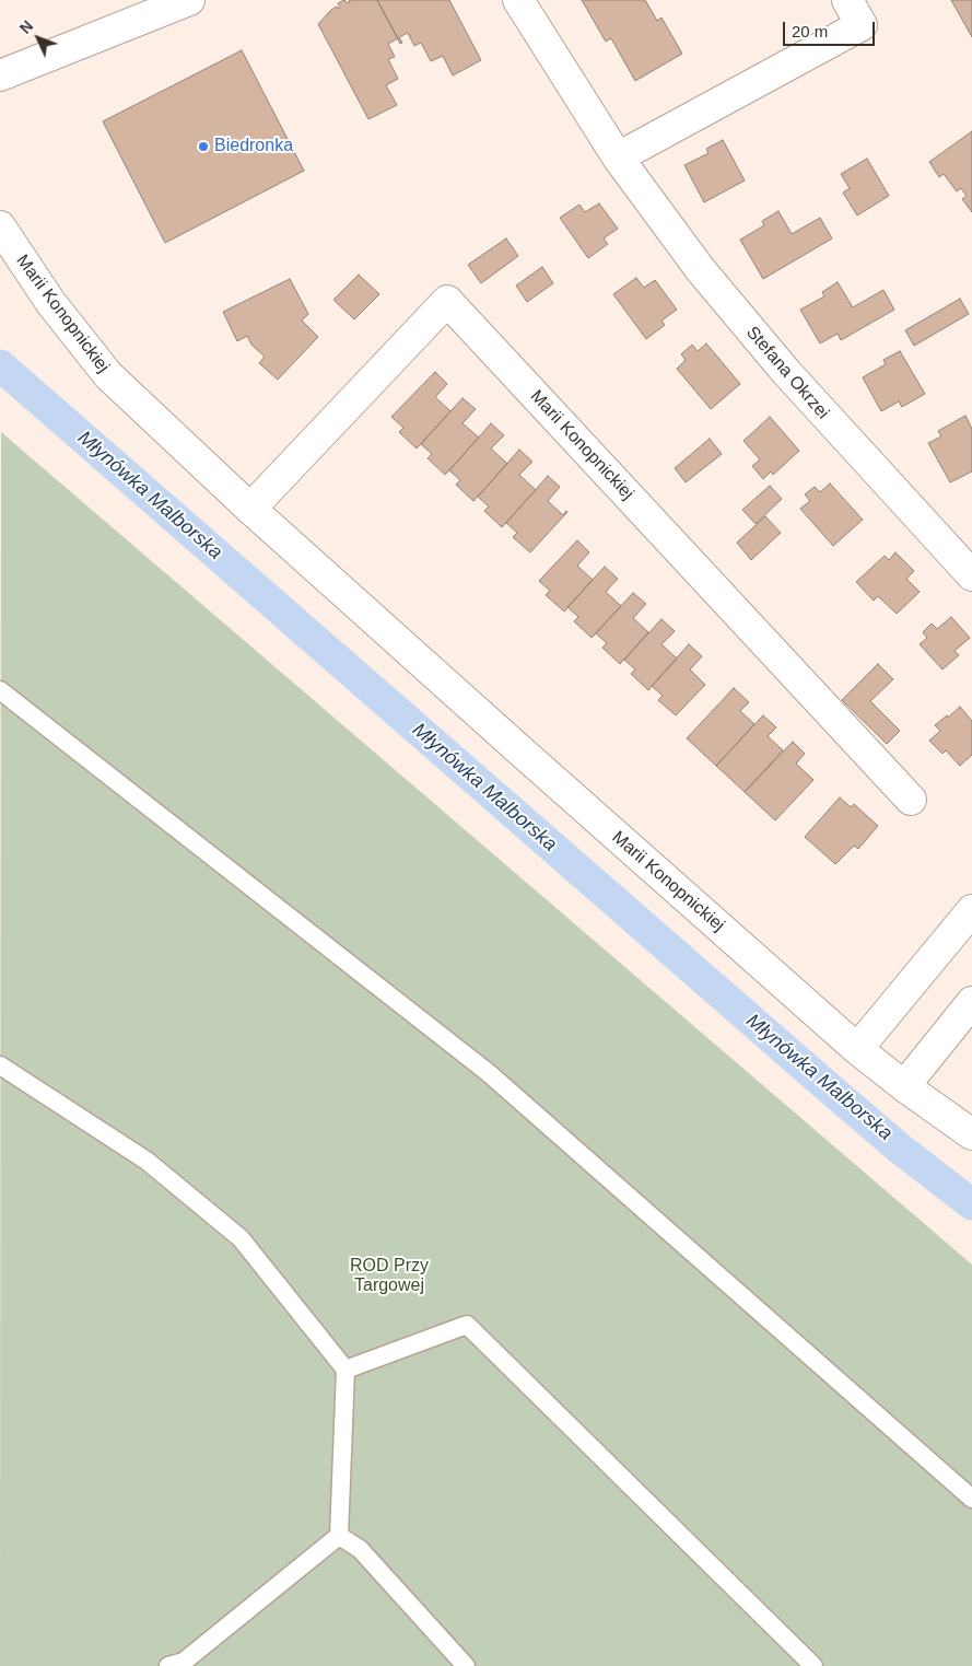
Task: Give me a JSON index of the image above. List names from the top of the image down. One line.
{"streets":{"street":["Marii Konopnickiej","Stefana Okrzei"]},"water":["Młynówka Malborska"],"parks":["ROD Przy Targowej"],"places":["Biedronka"],"scale_bar":"20 m","north":"top left"}
